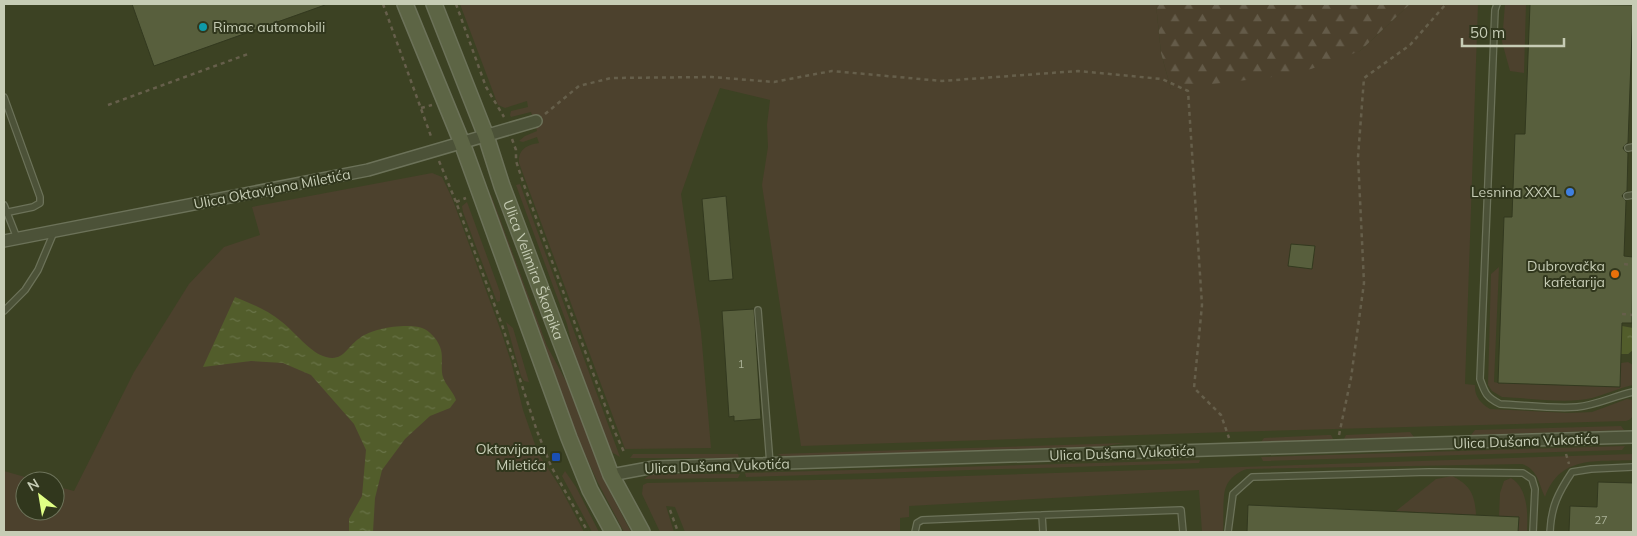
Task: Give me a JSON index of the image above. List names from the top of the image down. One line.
{"streets":{"main road":["Ulica Velimira Škorpika"],"street":["Ulica Oktavijana Miletića","Ulica Dušana Vukotića"]},"crossings":[["Ulica Oktavijana Miletića","Ulica Velimira Škorpika"],["Ulica Velimira Škorpika","Ulica Dušana Vukotića"]],"places":{"other":["Rimac automobili","Lesnina XXXL","Dubrovačka kafetarija"],"transit":["Oktavijana Miletića"]},"house_numbers":["1","27"],"scale_bar":"50 m","north":"top left"}
